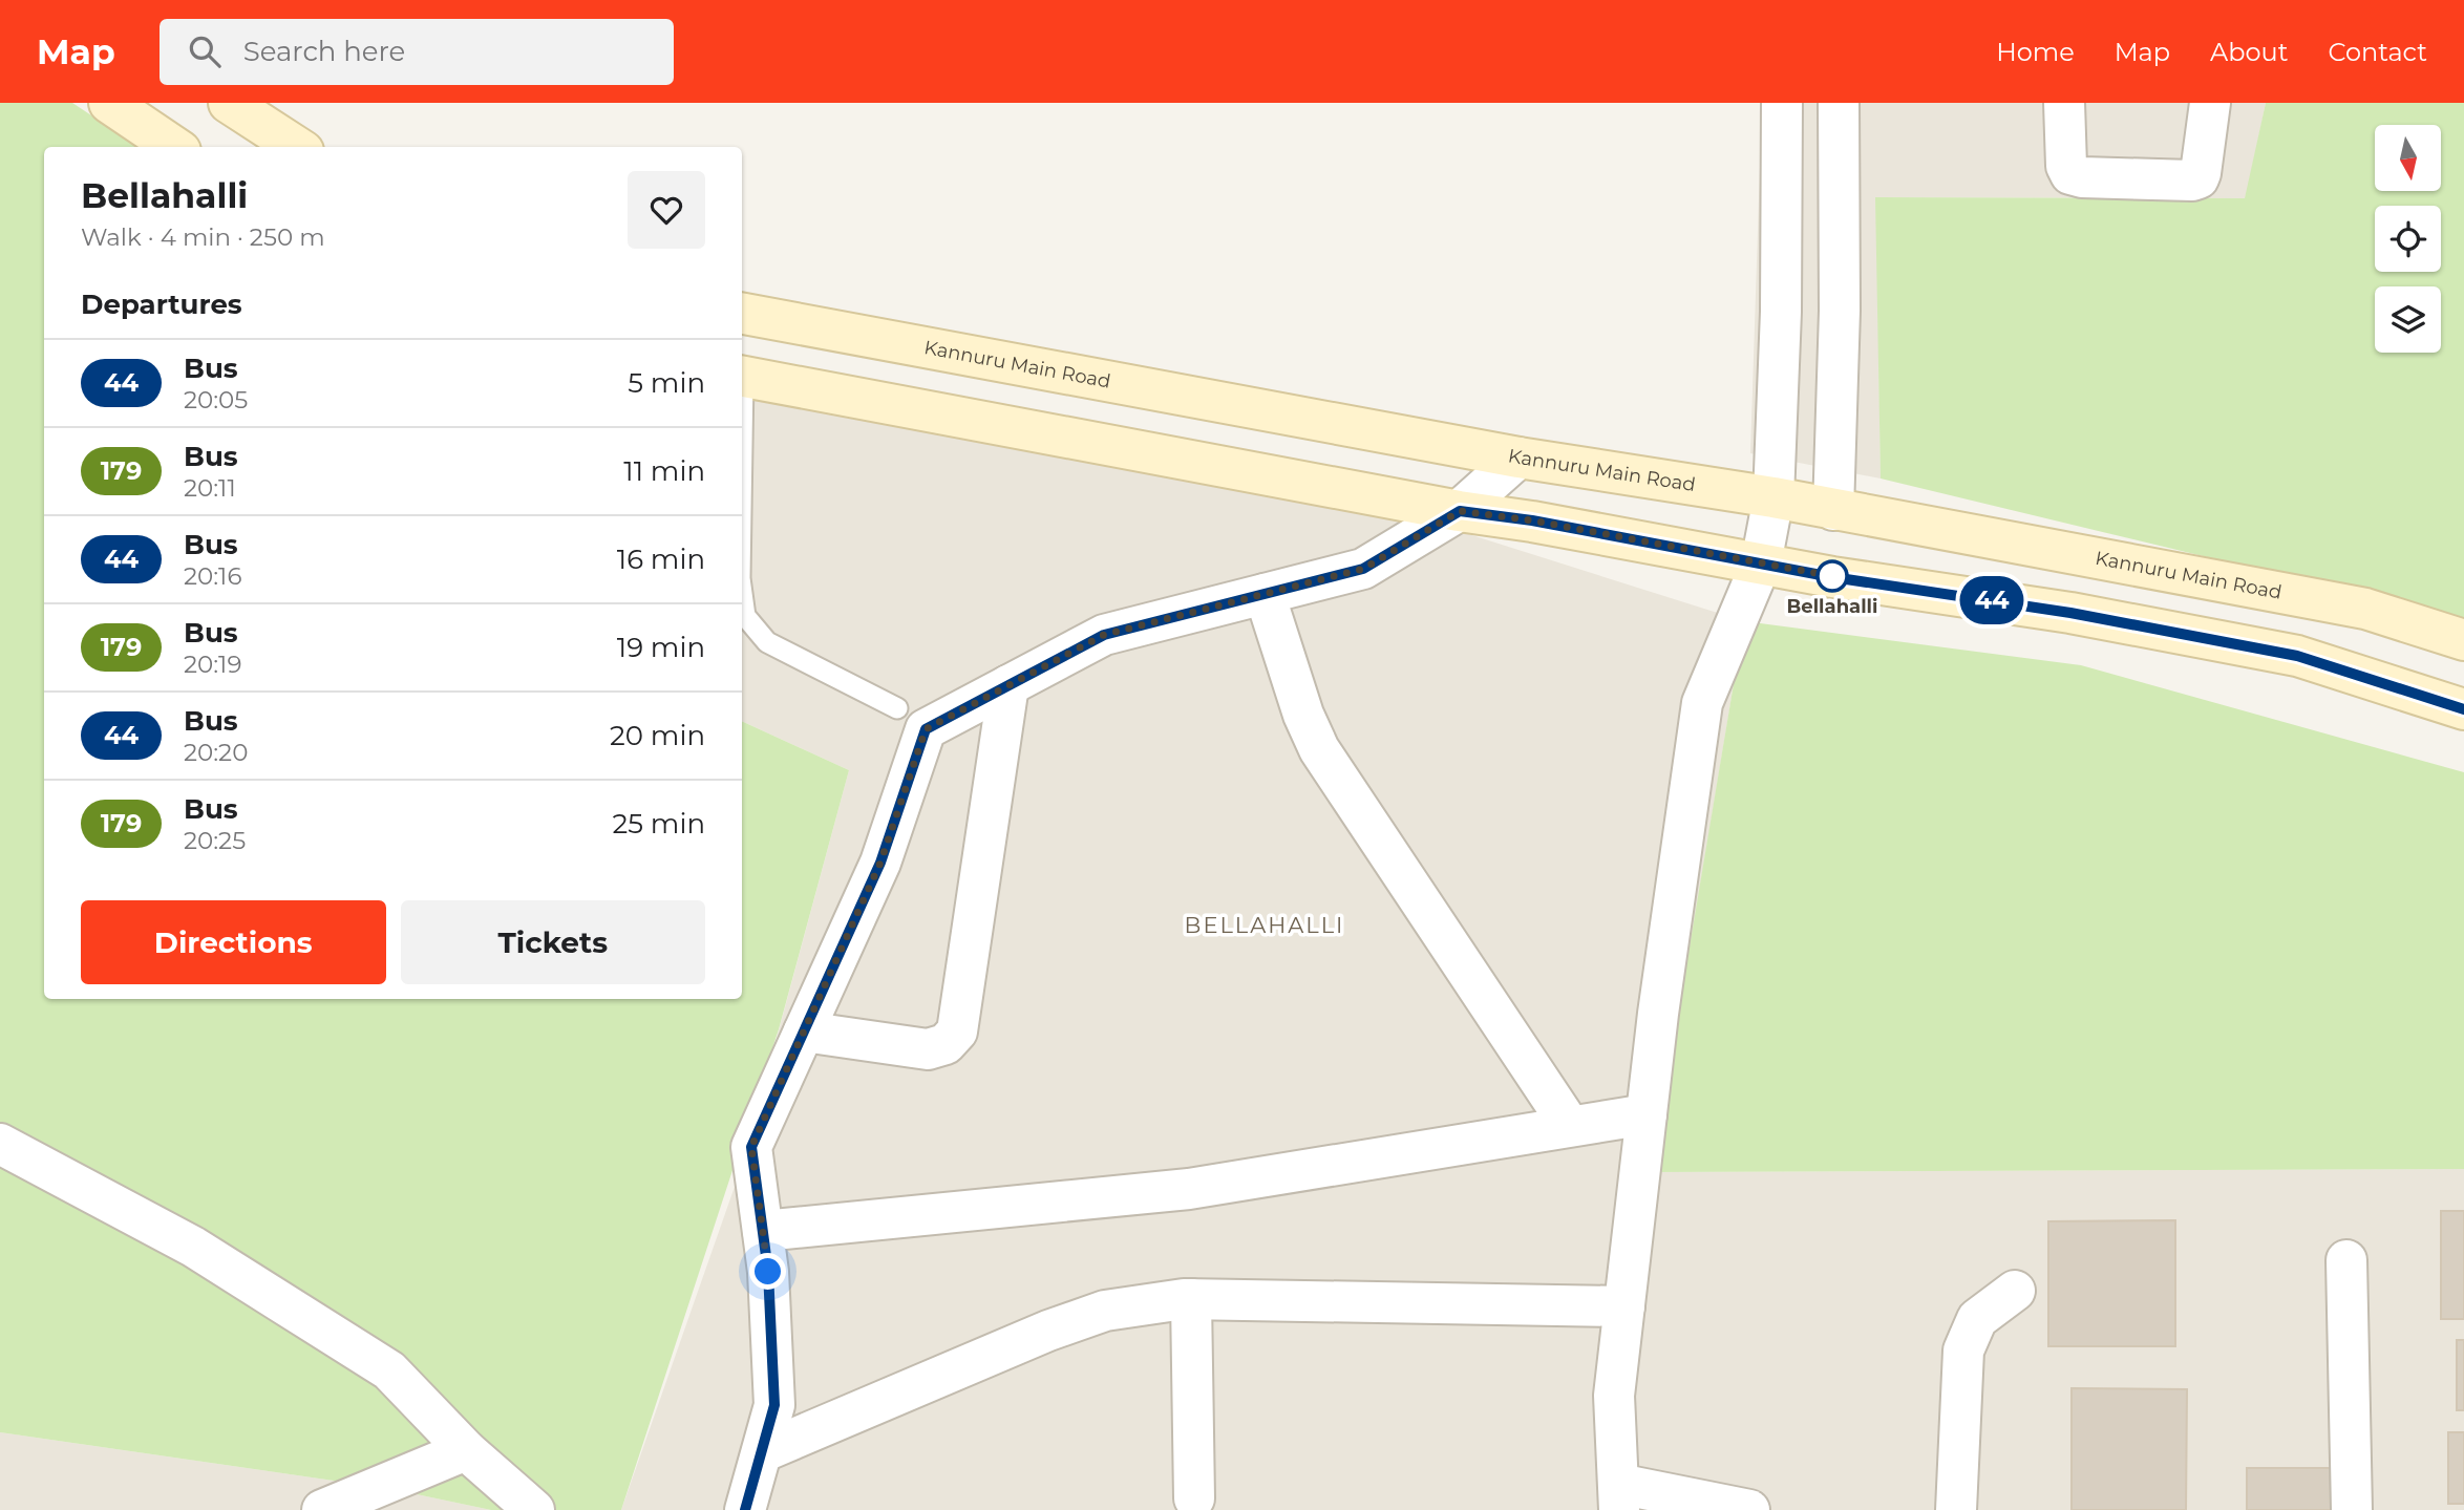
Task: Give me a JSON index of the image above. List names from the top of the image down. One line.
{"streets":{"main road":["Kannuru Main Road"]},"districts":["BELLAHALLI"],"places":["Bellahalli"],"lines":["bus line 44"],"north":"bottom","page":{"header":"Map","search":"Search here","nav":["Home","Map","About","Contact"],"on_map":"44","heading":[["Bellahalli","Walk · 4 min · 250 m"],"Departures"],"list":[{"mark":"44","name":"Bus","note":"20:05","value":"5 min"},{"mark":"179","name":"Bus","note":"20:11","value":"11 min"},{"mark":"44","name":"Bus","note":"20:16","value":"16 min"},{"mark":"179","name":"Bus","note":"20:19","value":"19 min"},{"mark":"44","name":"Bus","note":"20:20","value":"20 min"},{"mark":"179","name":"Bus","note":"20:25","value":"25 min"}],"buttons":["Directions","Tickets"]}}
